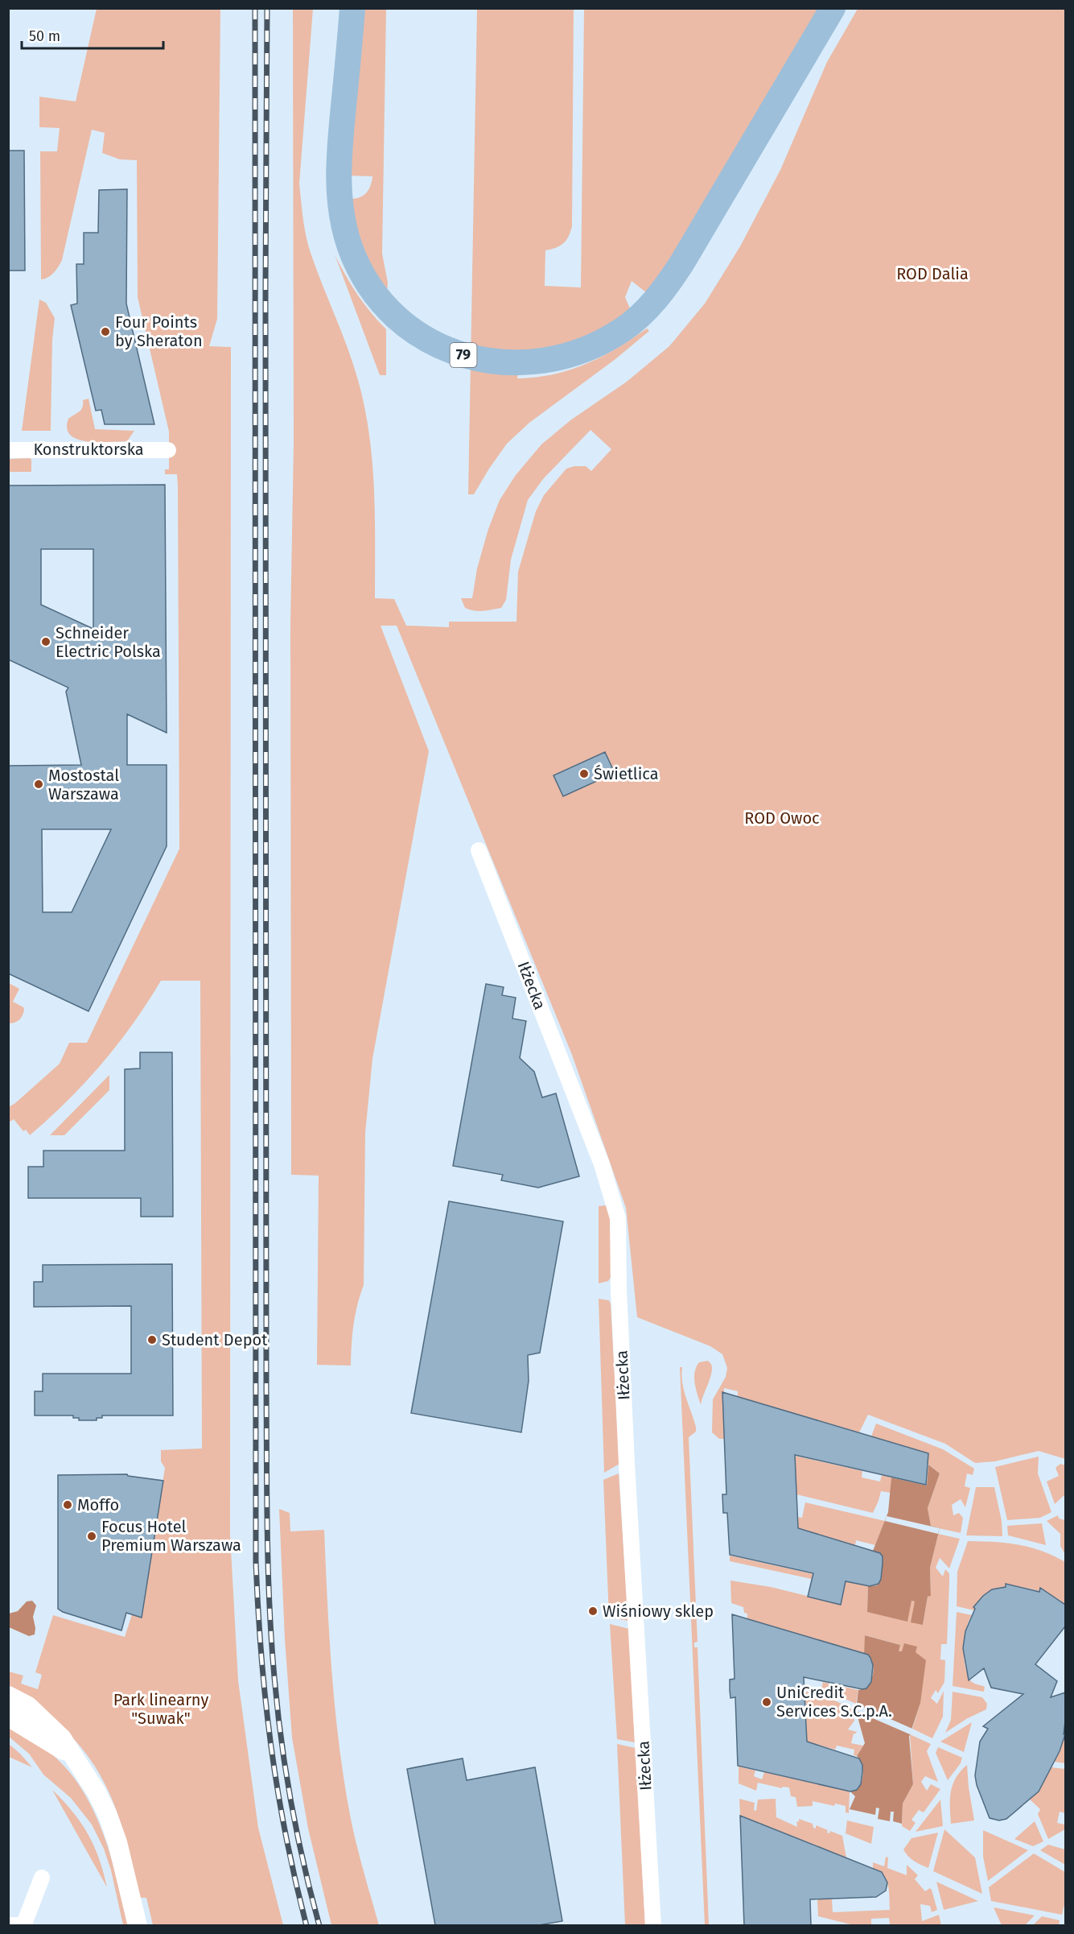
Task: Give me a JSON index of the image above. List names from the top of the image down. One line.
{"streets":{"main road":["79"],"street":["Konstruktorska","Iłżecka"]},"parks":["ROD Dalia","ROD Owoc","Park linearny \"Suwak\""],"places":["Four Points by Sheraton","Schneider Electric Polska","Świetlica","Mostostal Warszawa","Student Depot","Moffo","Focus Hotel Premium Warszawa","Wiśniowy sklep","UniCredit Services S.C.p.A."],"scale_bar":"50 m"}
